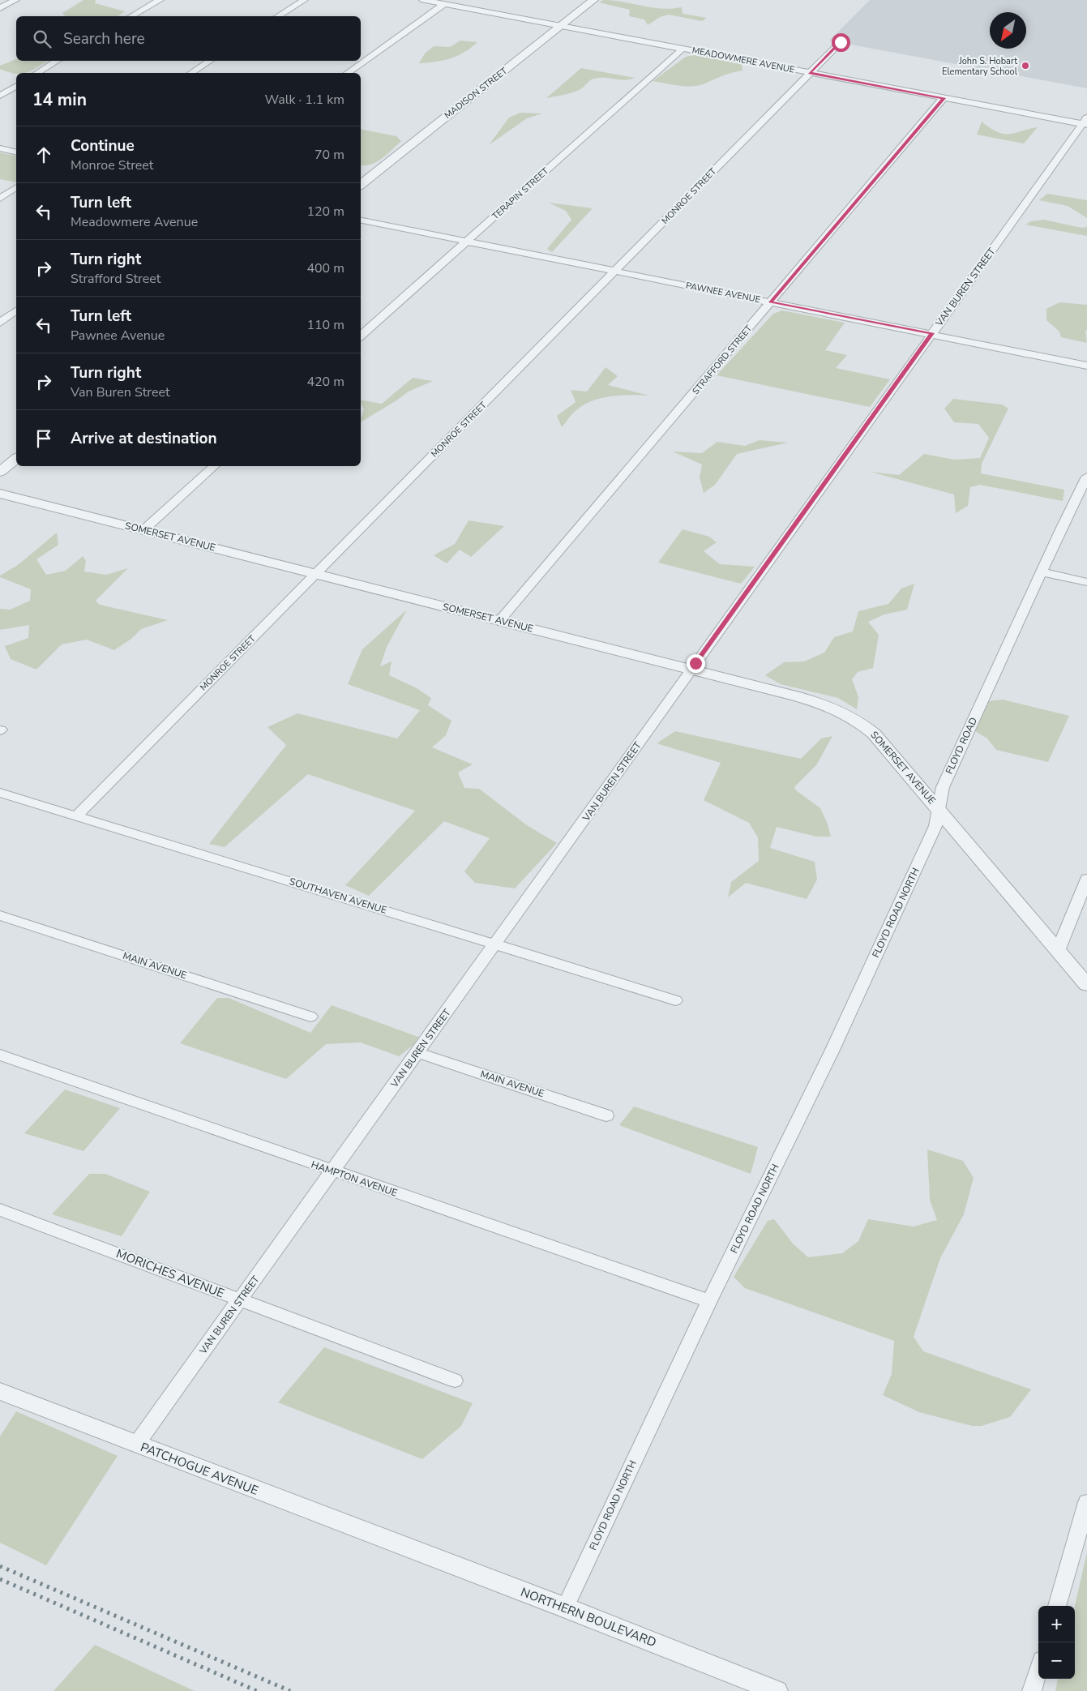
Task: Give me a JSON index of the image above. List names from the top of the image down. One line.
{"streets":{"street":["MEADOWMERE AVENUE","MADISON STREET","TERAPIN STREET","MONROE STREET","VAN BUREN STREET","PAWNEE AVENUE","STRAFFORD STREET","SOMERSET AVENUE","FLOYD ROAD","SOUTHAVEN AVENUE","FLOYD ROAD NORTH","MAIN AVENUE","HAMPTON AVENUE","MORICHES AVENUE","PATCHOGUE AVENUE","NORTHERN BOULEVARD"]},"crossings":[["MEADOWMERE AVENUE","MADISON STREET"],["MEADOWMERE AVENUE","TERAPIN STREET"],["MEADOWMERE AVENUE","MONROE STREET"],["MEADOWMERE AVENUE","VAN BUREN STREET"],["MEADOWMERE AVENUE","STRAFFORD STREET"],["TERAPIN STREET","PAWNEE AVENUE"],["MONROE STREET","PAWNEE AVENUE"],["MONROE STREET","SOMERSET AVENUE"],["MONROE STREET","SOUTHAVEN AVENUE"],["VAN BUREN STREET","PAWNEE AVENUE"],["VAN BUREN STREET","SOMERSET AVENUE"],["VAN BUREN STREET","SOUTHAVEN AVENUE"],["VAN BUREN STREET","MAIN AVENUE"],["VAN BUREN STREET","HAMPTON AVENUE"],["VAN BUREN STREET","MORICHES AVENUE"],["VAN BUREN STREET","PATCHOGUE AVENUE"],["PAWNEE AVENUE","STRAFFORD STREET"],["STRAFFORD STREET","SOMERSET AVENUE"],["SOMERSET AVENUE","FLOYD ROAD"],["SOMERSET AVENUE","FLOYD ROAD NORTH"],["FLOYD ROAD","FLOYD ROAD NORTH"],["FLOYD ROAD NORTH","HAMPTON AVENUE"],["FLOYD ROAD NORTH","NORTHERN BOULEVARD"],["PATCHOGUE AVENUE","NORTHERN BOULEVARD"]],"places":["John S. Hobart Elementary School"],"north":"bottom left","page":{"search":"Search here","heading":["14 min","Walk · 1.1 km"],"list":[["Continue","Monroe Street","70 m"],["Turn left","Meadowmere Avenue","120 m"],["Turn right","Strafford Street","400 m"],["Turn left","Pawnee Avenue","110 m"],["Turn right","Van Buren Street","420 m"],"Arrive at destination"],"map_buttons":["+","−"]}}
